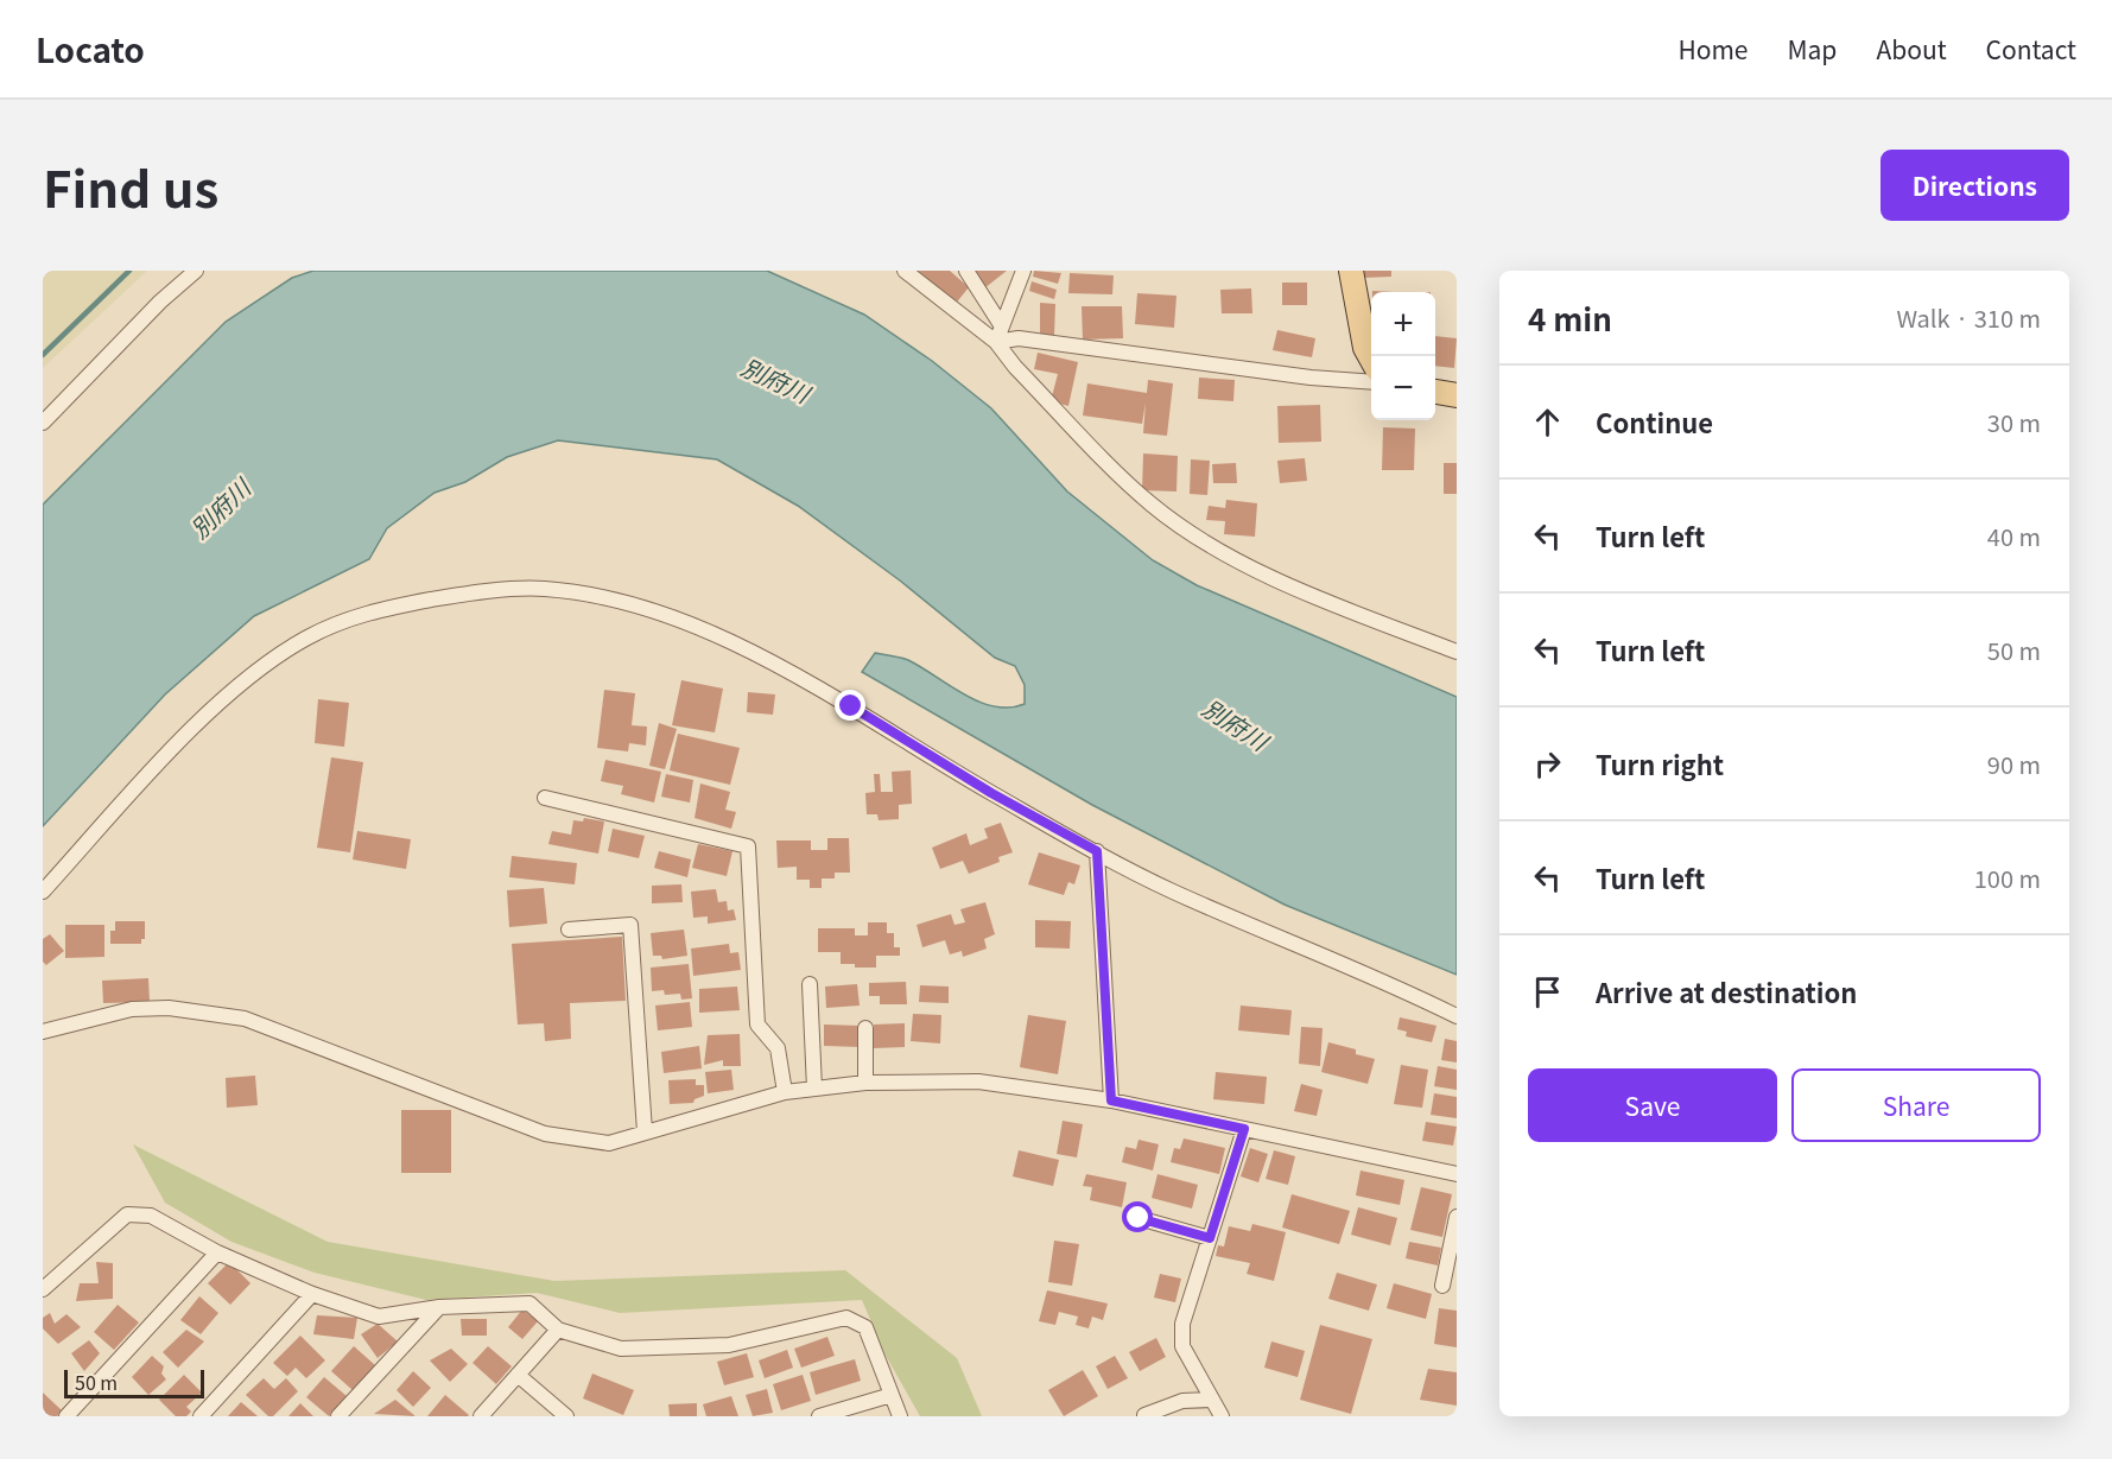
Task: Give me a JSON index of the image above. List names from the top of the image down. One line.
{"water":["別府川"],"scale_bar":"50 m","page":{"header":"Locato","nav":["Home","Map","About","Contact"],"title":"Find us","buttons":["Directions",["Save","Share"]],"heading":["4 min","Walk · 310 m"],"map_buttons":["+","−"],"list":[["Continue","30 m"],["Turn left","40 m"],["Turn left","50 m"],["Turn right","90 m"],["Turn left","100 m"],"Arrive at destination"],"scale":"50 m"}}
